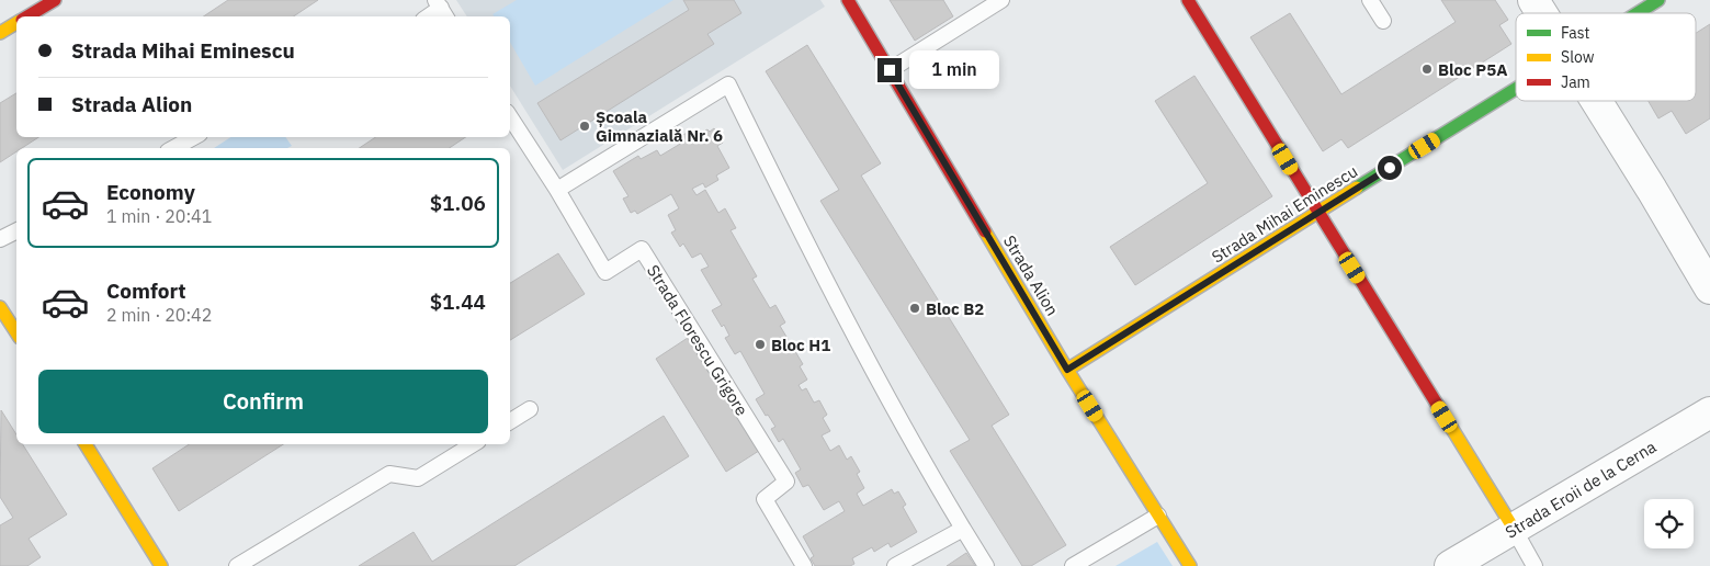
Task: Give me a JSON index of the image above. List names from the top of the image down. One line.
{"streets":{"street":["Strada Mihai Eminescu","Strada Alion","Strada Eroii de la Cerna"],"lane":["Strada Florescu Grigore"]},"crossings":[["Strada Mihai Eminescu","Strada Alion"]],"places":["Bloc P5A","Școala Gimnazială Nr. 6","Bloc B2","Bloc H1"],"legend":["Fast","Slow","Jam"],"page":{"banner":["Strada Mihai Eminescu","Strada Alion"],"bubble":"1 min","list":[{"name":"Economy","note":"1 min · 20:41","value":"$1.06"},{"name":"Comfort","note":"2 min · 20:42","value":"$1.44"}],"buttons":"Confirm"}}
